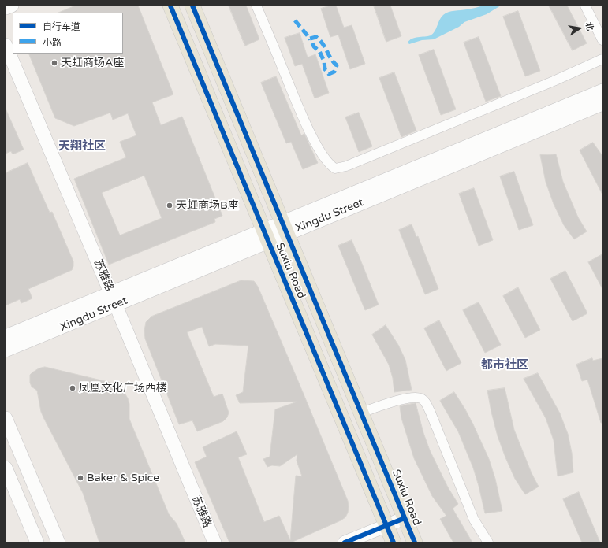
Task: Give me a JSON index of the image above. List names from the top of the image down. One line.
{"streets":{"main road":["Xingdu Street","Suxiu Road","苏雅路"]},"crossings":[["Xingdu Street","Suxiu Road"],["Xingdu Street","苏雅路"]],"districts":["天翔社区","都市社区"],"places":["天虹商场A座","天虹商场B座","凤凰文化广场西楼","Baker & Spice"],"legend":["自行车道","小路"],"north":"right"}
